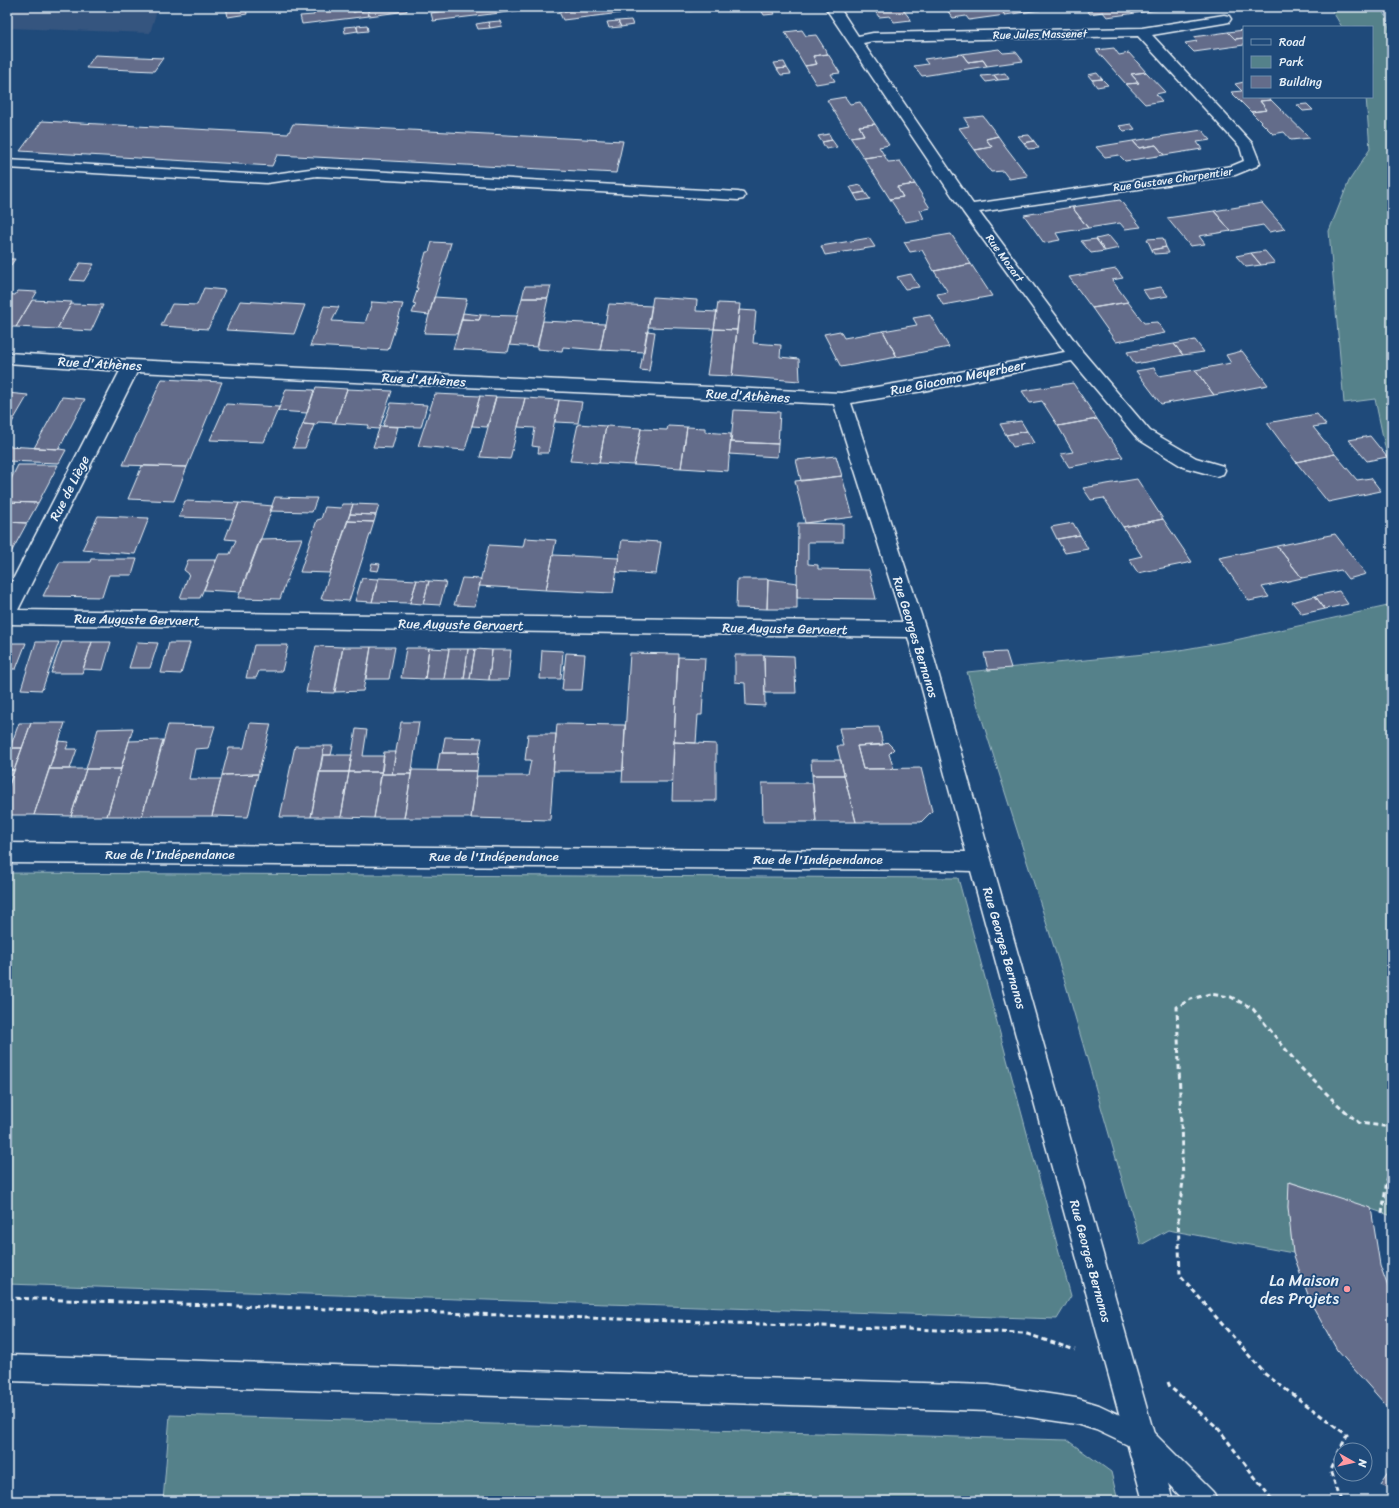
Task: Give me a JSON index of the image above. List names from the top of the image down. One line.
{"streets":{"street":["Rue Jules Massenet","Rue Gustave Charpentier","Rue Mozart","Rue d'Athènes","Rue Giacomo Meyerbeer","Rue de Liège","Rue Auguste Gervaert","Rue Georges Bernanos","Rue de l'Indépendance"]},"crossings":[["Rue Jules Massenet","Rue Gustave Charpentier"],["Rue Jules Massenet","Rue Mozart"],["Rue Gustave Charpentier","Rue Mozart"],["Rue Mozart","Rue Giacomo Meyerbeer"],["Rue d'Athènes","Rue Giacomo Meyerbeer"],["Rue d'Athènes","Rue de Liège"],["Rue d'Athènes","Rue Georges Bernanos"],["Rue Giacomo Meyerbeer","Rue Georges Bernanos"],["Rue Auguste Gervaert","Rue Georges Bernanos"],["Rue Georges Bernanos","Rue de l'Indépendance"]],"places":["La Maison des Projets"],"legend":["Road","Park","Building"],"north":"right"}
